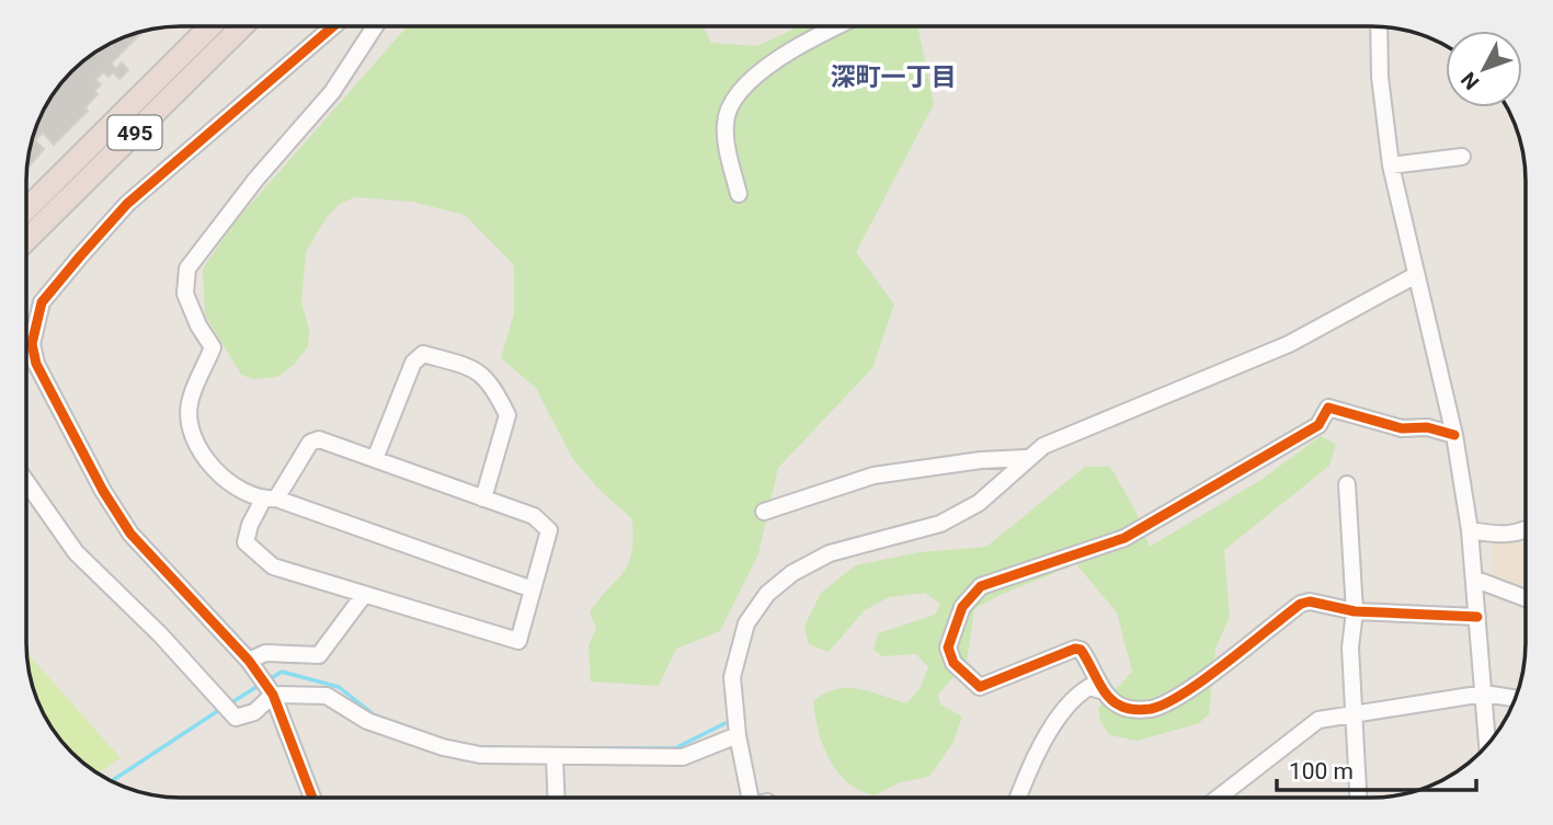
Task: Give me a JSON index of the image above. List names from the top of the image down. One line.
{"streets":{"highway":["495"]},"districts":["深町一丁目"],"scale_bar":"100 m","north":"bottom left"}
